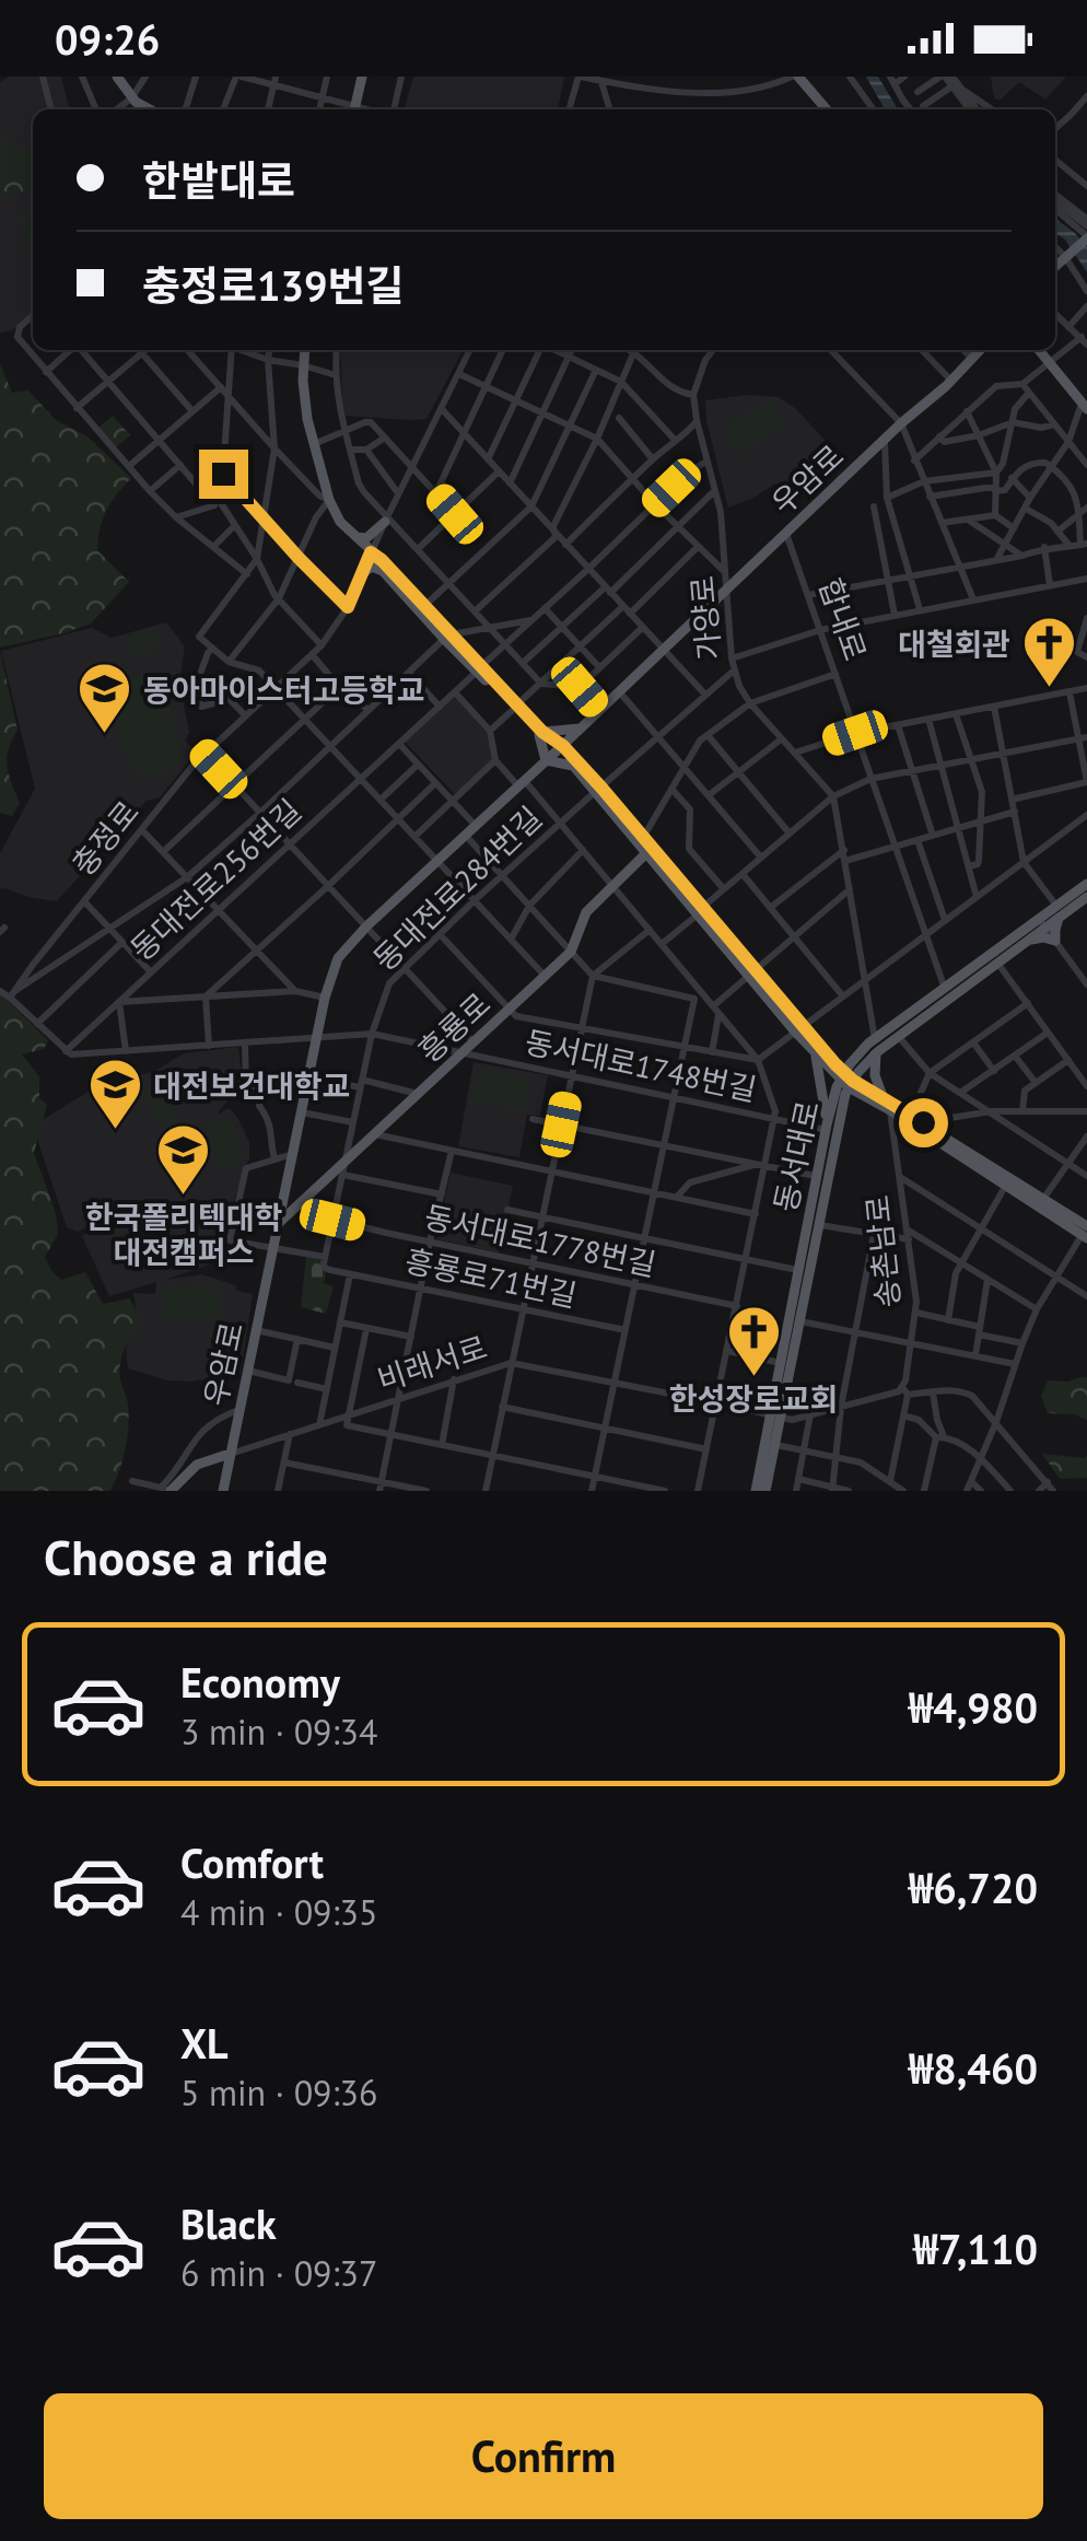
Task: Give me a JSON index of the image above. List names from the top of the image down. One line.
{"streets":{"main road":["우암로","흥룡로","동서대로"],"street":["가양로","합내로","충정로","동대전로256번길","동대전로284번길","동서대로1748번길","동서대로1778번길","송촌남로","흥룡로71번길","비래서로"]},"crossings":[["우암로","가양로"],["우암로","합내로"],["우암로","흥룡로"],["우암로","동서대로1748번길"],["우암로","비래서로"],["가양로","동대전로256번길"],["가양로","동대전로284번길"],["가양로","동서대로"],["합내로","동서대로"],["동대전로284번길","흥룡로"],["동대전로284번길","동서대로1748번길"],["흥룡로","동서대로1748번길"],["동서대로1748번길","동서대로"],["동서대로","비래서로"]],"places":{"church":["대철회관","한성장로교회"],"school or university":["동아마이스터고등학교","대전보건대학교","한국폴리텍대학 대전캠퍼스"]},"page":{"status":"09:26","banner":["한밭대로","충정로139번길"],"heading":"Choose a ride","list":[{"name":"Economy","note":"3 min · 09:34","value":"₩4,980"},{"name":"Comfort","note":"4 min · 09:35","value":"₩6,720"},{"name":"XL","note":"5 min · 09:36","value":"₩8,460"},{"name":"Black","note":"6 min · 09:37","value":"₩7,110"}],"buttons":"Confirm"}}
